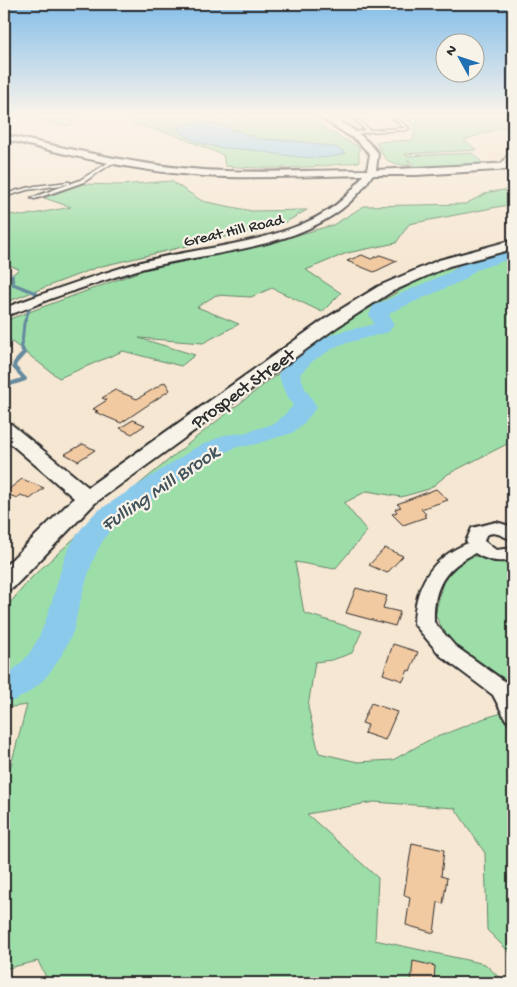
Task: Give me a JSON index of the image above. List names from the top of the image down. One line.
{"streets":{"main road":["Prospect Street"],"street":["Great Hill Road"]},"water":["Fulling Mill Brook"],"north":"top left"}
